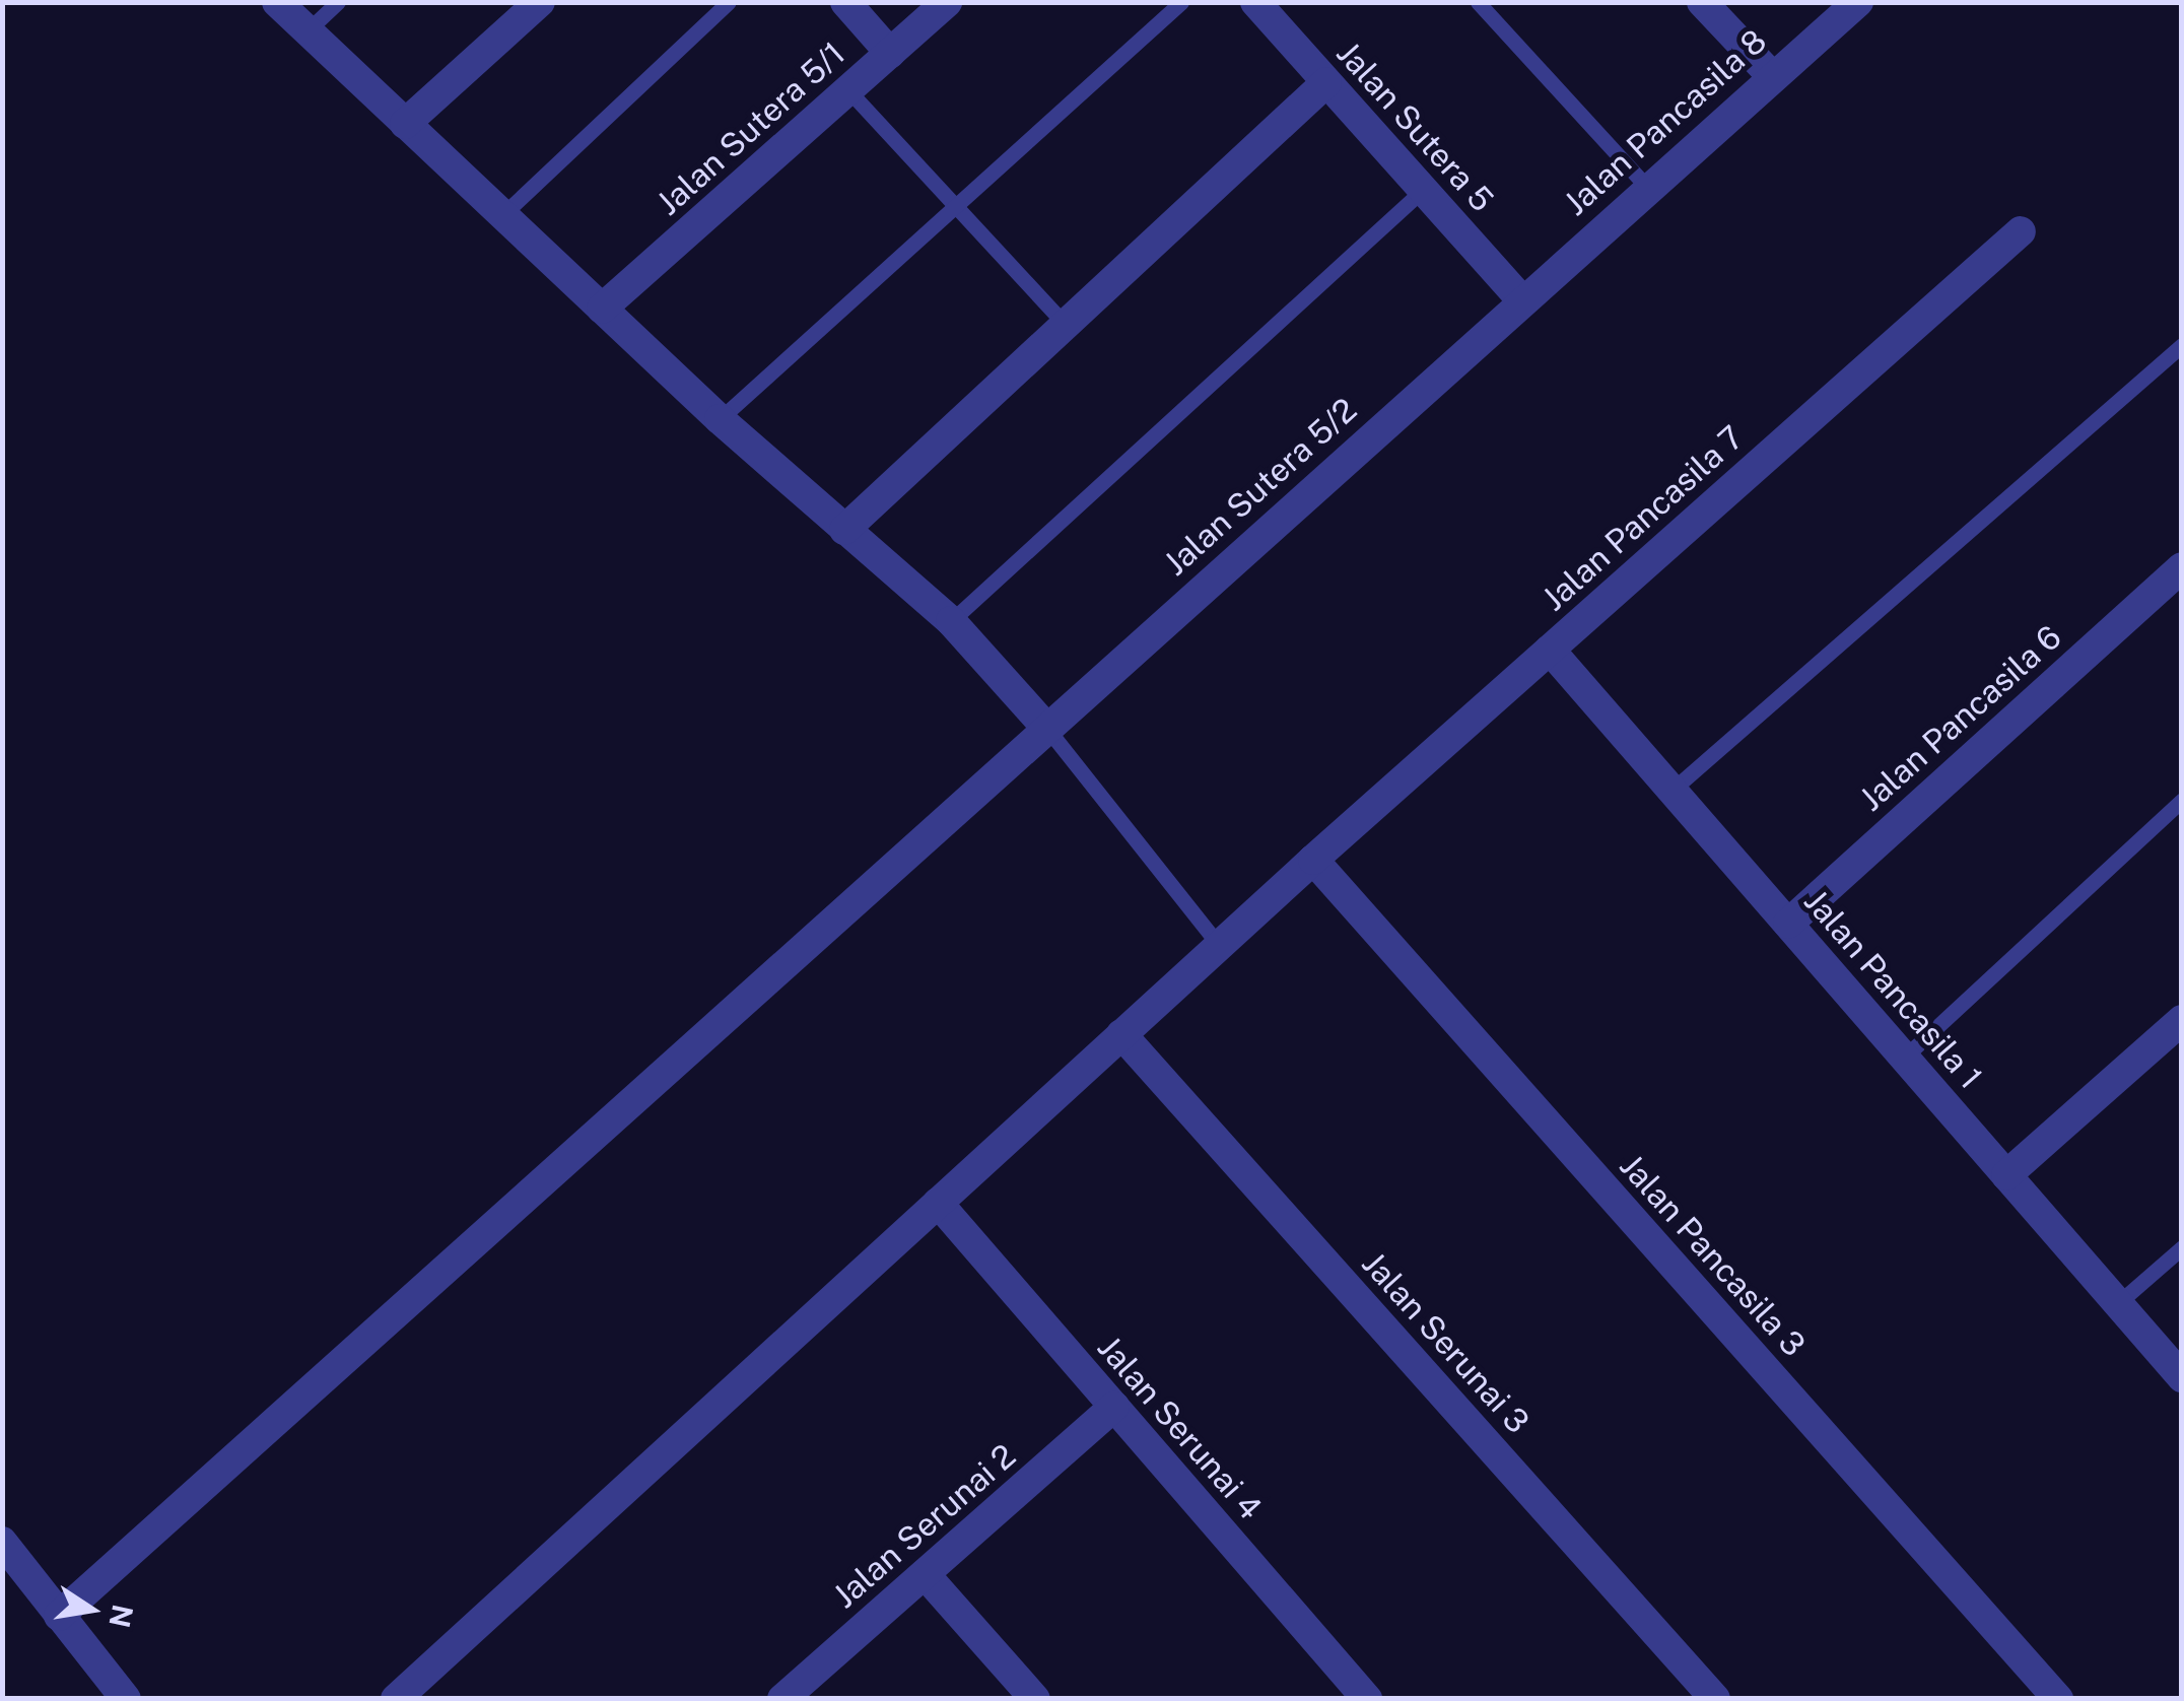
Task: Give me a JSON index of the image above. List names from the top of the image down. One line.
{"streets":{"street":["Jalan Pancasila 8","Jalan Sutera 5","Jalan Sutera 5/1","Jalan Sutera 5/2","Jalan Pancasila 7","Jalan Pancasila 6","Jalan Pancasila 1","Jalan Pancasila 3","Jalan Serunai 3","Jalan Serunai 4","Jalan Serunai 2"]},"crossings":[["Jalan Pancasila 8","Jalan Sutera 5"],["Jalan Pancasila 8","Jalan Sutera 5/2"],["Jalan Sutera 5","Jalan Sutera 5/2"],["Jalan Pancasila 7","Jalan Pancasila 1"],["Jalan Pancasila 7","Jalan Pancasila 3"],["Jalan Pancasila 7","Jalan Serunai 3"],["Jalan Pancasila 7","Jalan Serunai 4"],["Jalan Pancasila 6","Jalan Pancasila 1"],["Jalan Serunai 4","Jalan Serunai 2"]],"north":"right"}
